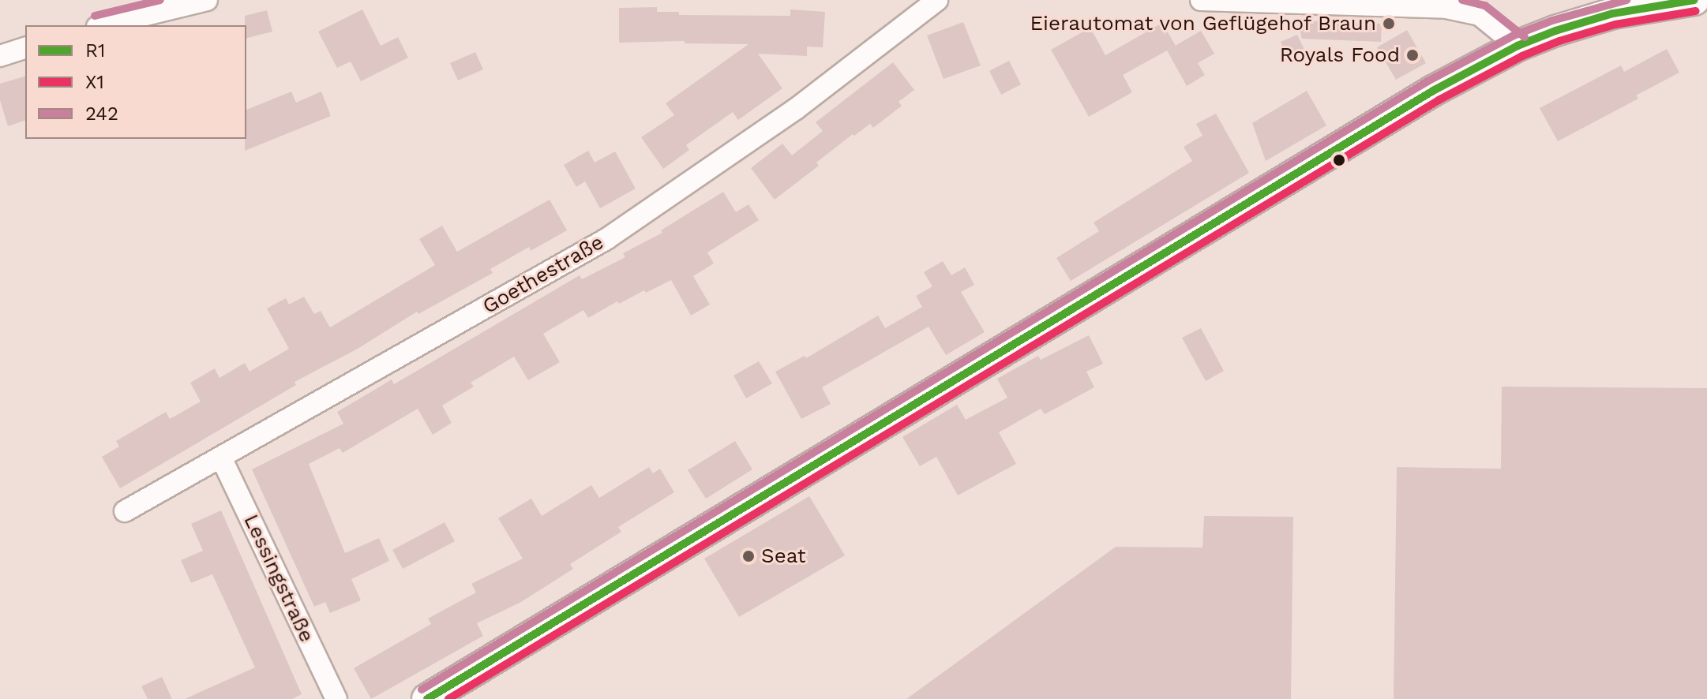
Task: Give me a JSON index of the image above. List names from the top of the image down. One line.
{"streets":{"street":["Goethestraße","Lessingstraße"]},"crossings":[["Goethestraße","Lessingstraße"]],"places":["Eierautomat von Geflügehof Braun","Royals Food","Seat"],"lines":["transit line R1","transit line 242","transit line X1"],"legend":["R1","X1","242"]}
